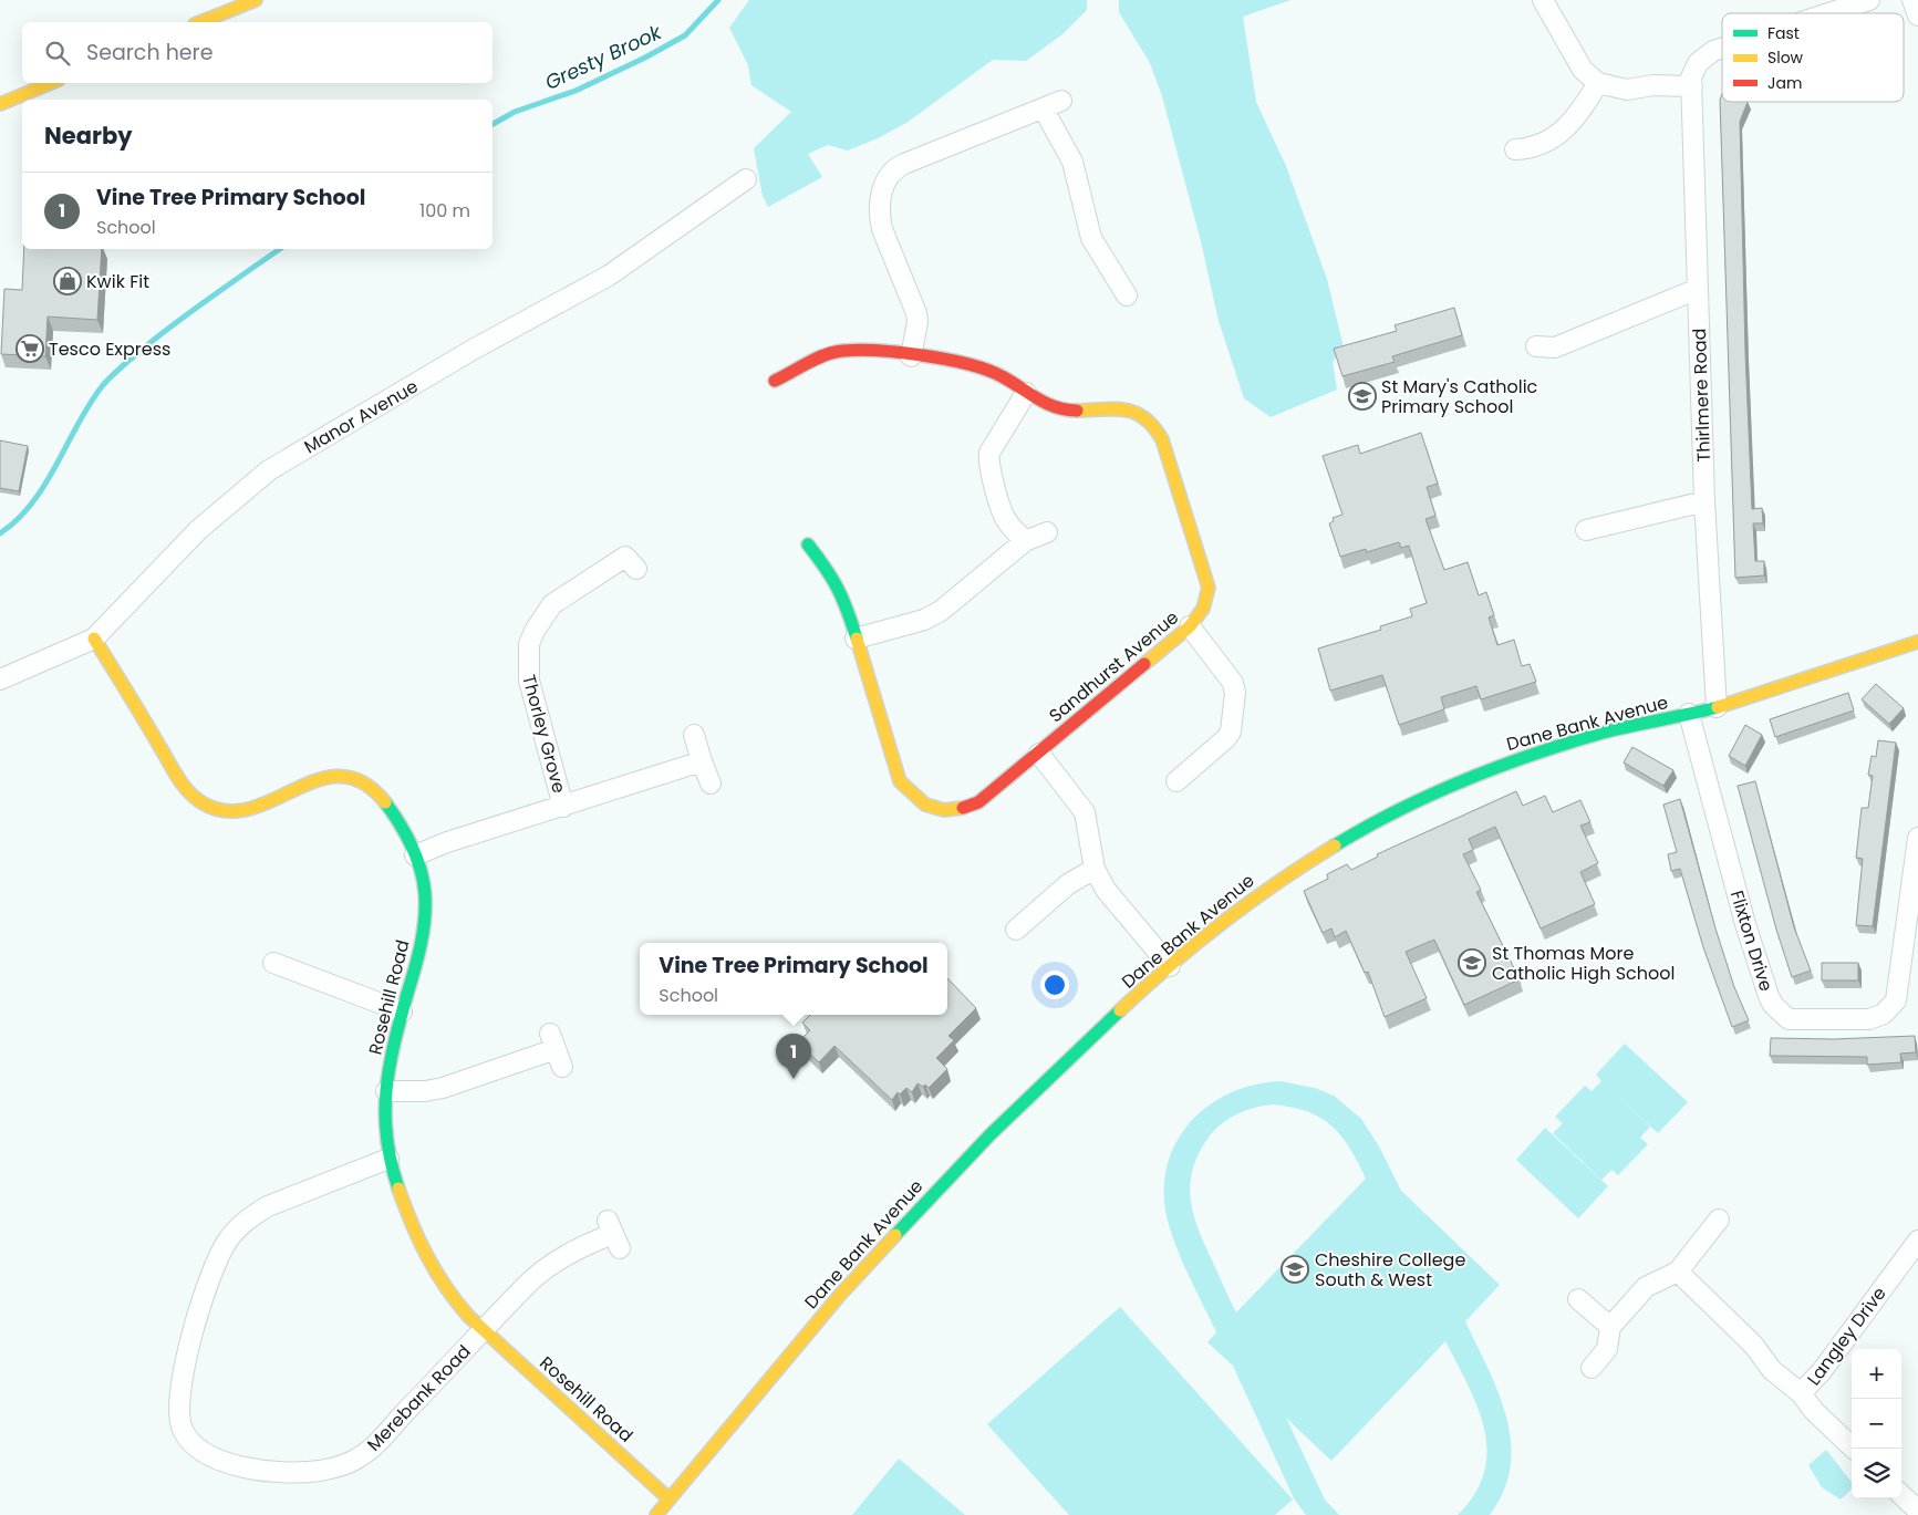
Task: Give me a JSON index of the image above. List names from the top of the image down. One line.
{"streets":{"street":["Thirlmere Road","Manor Avenue","Sandhurst Avenue","Dane Bank Avenue","Thorley Grove","Flixton Drive","Rosehill Road","Langley Drive","Merebank Road"]},"crossings":[["Thirlmere Road","Dane Bank Avenue"],["Manor Avenue","Rosehill Road"],["Dane Bank Avenue","Flixton Drive"],["Dane Bank Avenue","Rosehill Road"],["Rosehill Road","Merebank Road"]],"water":["Gresty Brook"],"places":{"shop":["Kwik Fit"],"supermarket":["Tesco Express"],"school or university":["St Mary's Catholic Primary School","St Thomas More Catholic High School","Cheshire College South & West"]},"legend":["Fast","Slow","Jam"],"page":{"search":"Search here","heading":"Nearby","list":[{"mark":"1","name":"Vine Tree Primary School","note":"School","value":"100 m"}],"popup":["Vine Tree Primary School","School"],"pins":"1","map_buttons":["+","−"]}}
